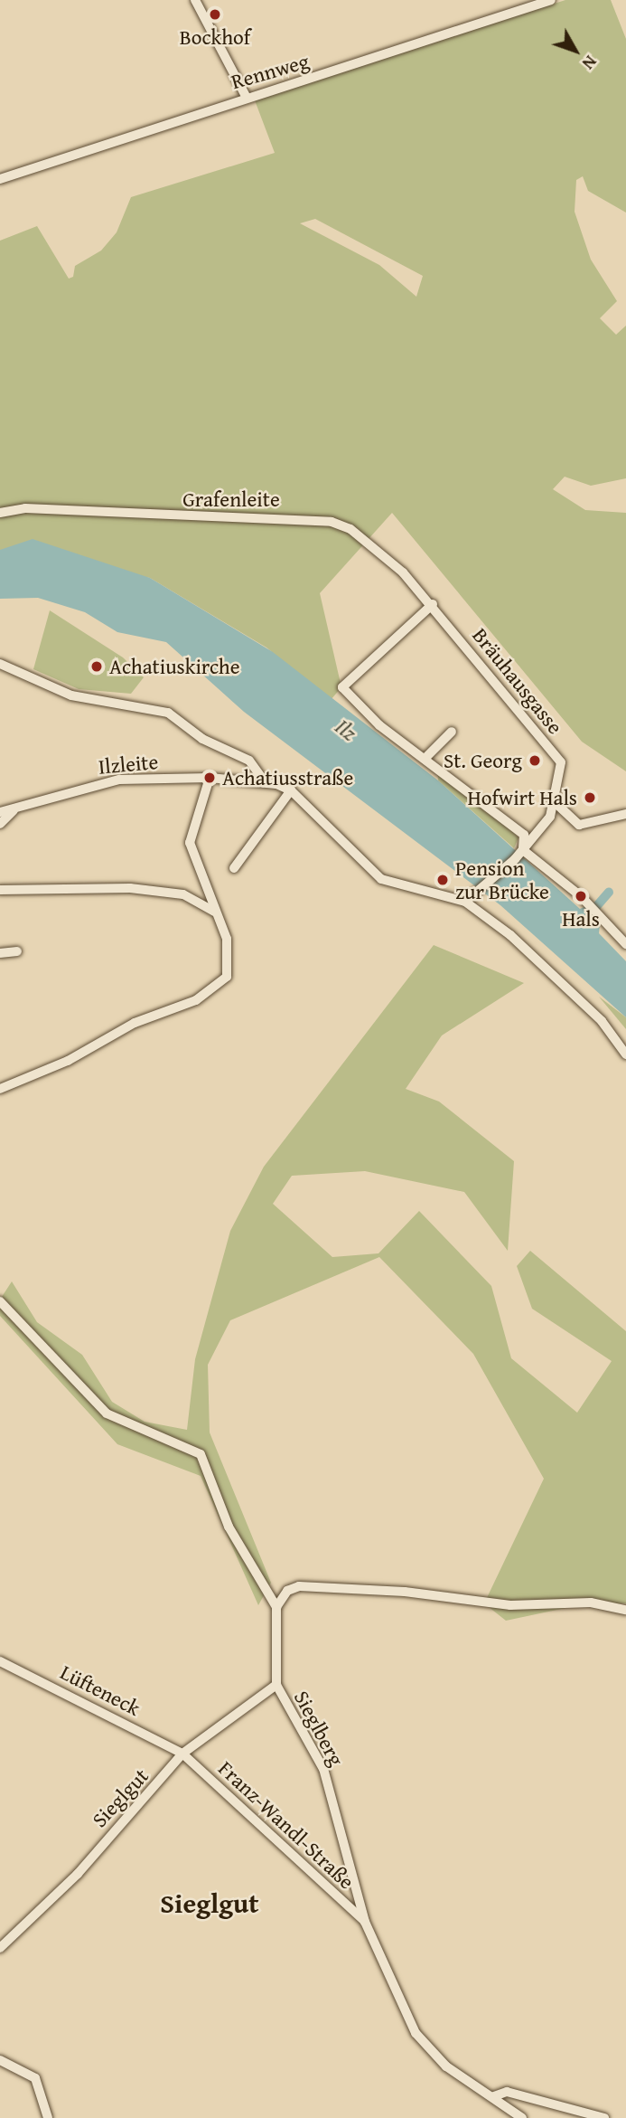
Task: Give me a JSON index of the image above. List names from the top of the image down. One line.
{"streets":{"street":["Rennweg","Grafenleite","Bräuhausgasse","Ilzleite","Lüfteneck","Sieglberg","Sieglgut","Franz-Wandl-Straße"]},"crossings":[["Grafenleite","Bräuhausgasse"],["Lüfteneck","Sieglgut"],["Lüfteneck","Franz-Wandl-Straße"],["Sieglberg","Sieglgut"],["Sieglberg","Franz-Wandl-Straße"],["Sieglgut","Franz-Wandl-Straße"]],"districts":["Sieglgut"],"water":["Ilz"],"places":["Bockhof","Achatiuskirche","St. Georg","Achatiusstraße","Hofwirt Hals","Pension zur Brücke","Hals"],"north":"bottom right"}
